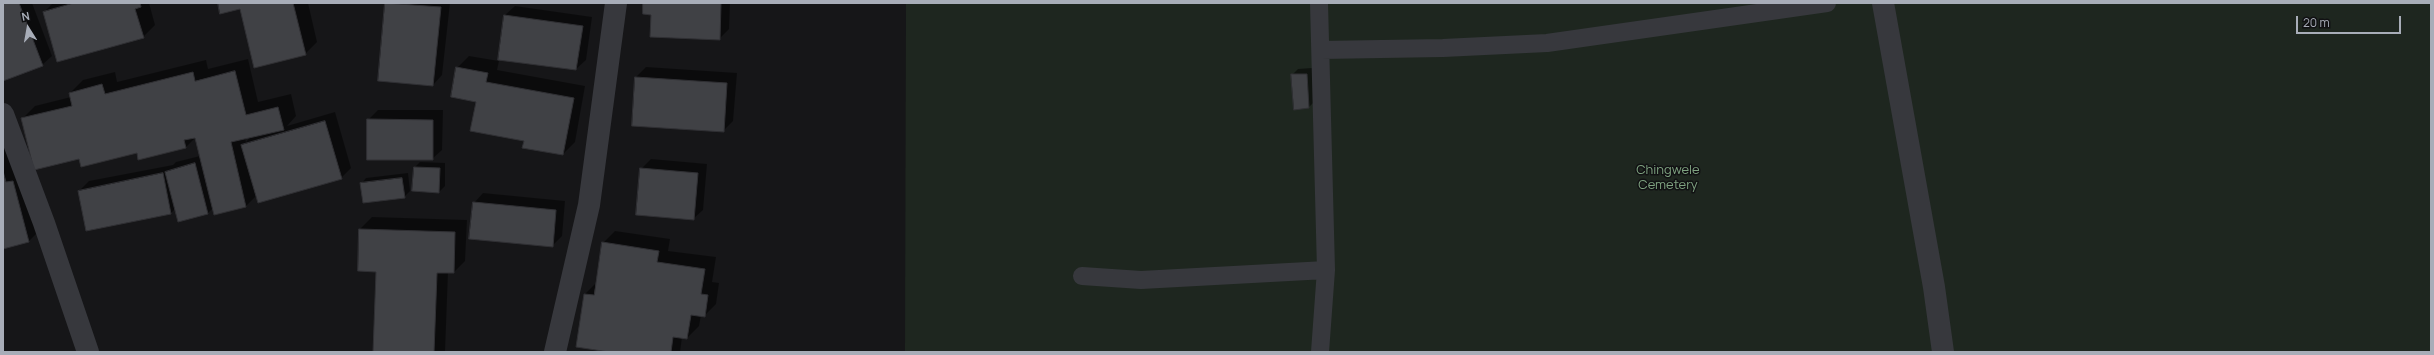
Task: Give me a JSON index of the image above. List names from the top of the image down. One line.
{"parks":["Chingwele Cemetery"],"scale_bar":"20 m","north":"top"}
